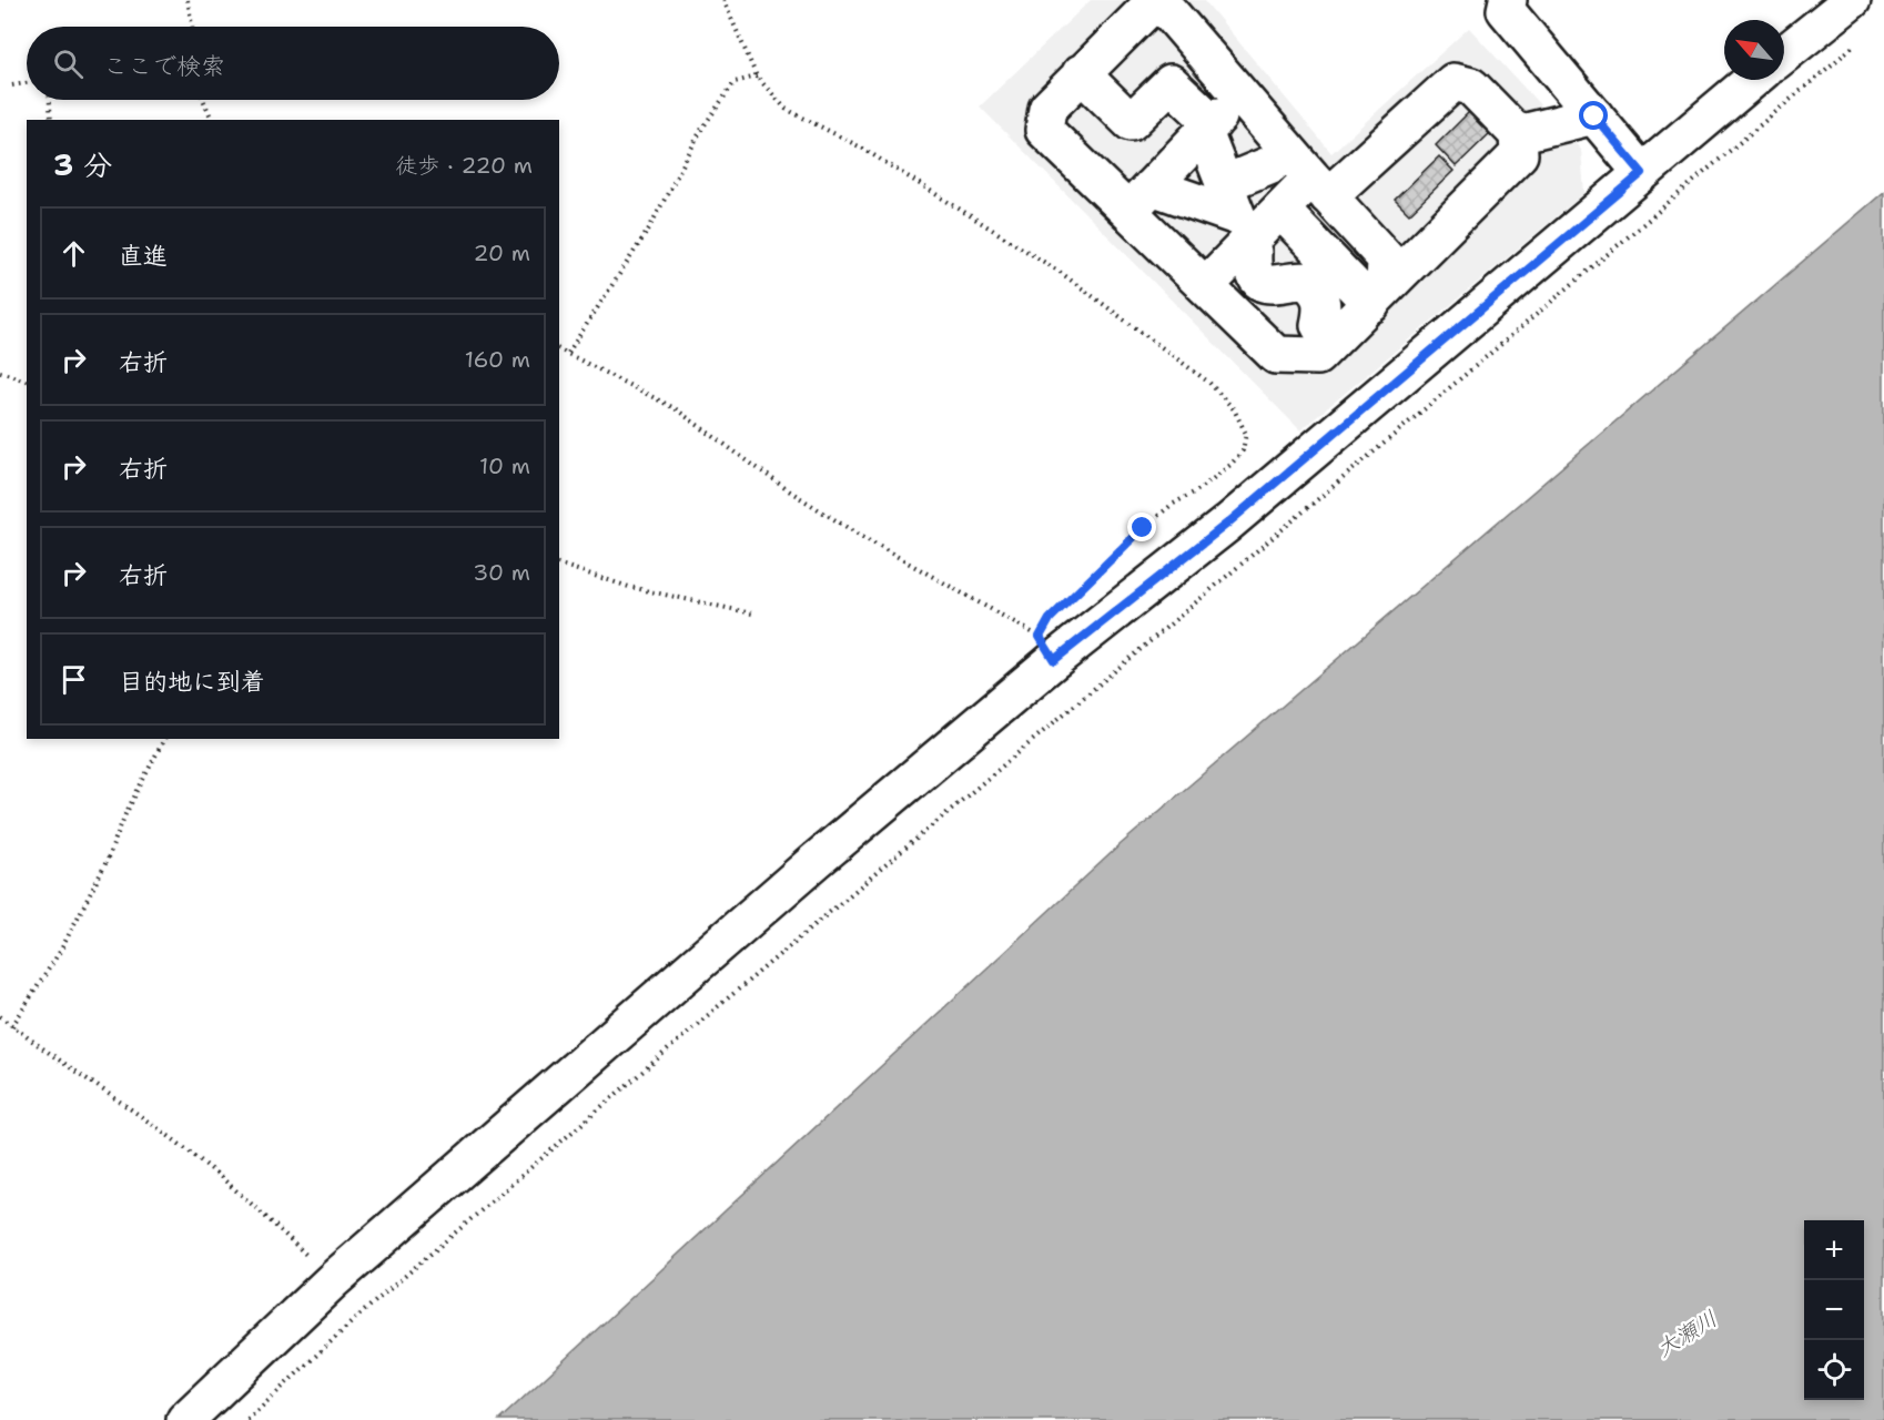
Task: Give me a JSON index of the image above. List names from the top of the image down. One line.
{"water":["大瀬川"],"north":"top left","page":{"search":"ここで検索","heading":["3 分","徒歩 · 220 m"],"list":[["直進","20 m"],["右折","160 m"],["右折","10 m"],["右折","30 m"],"目的地に到着"],"map_buttons":["+","−"]}}
